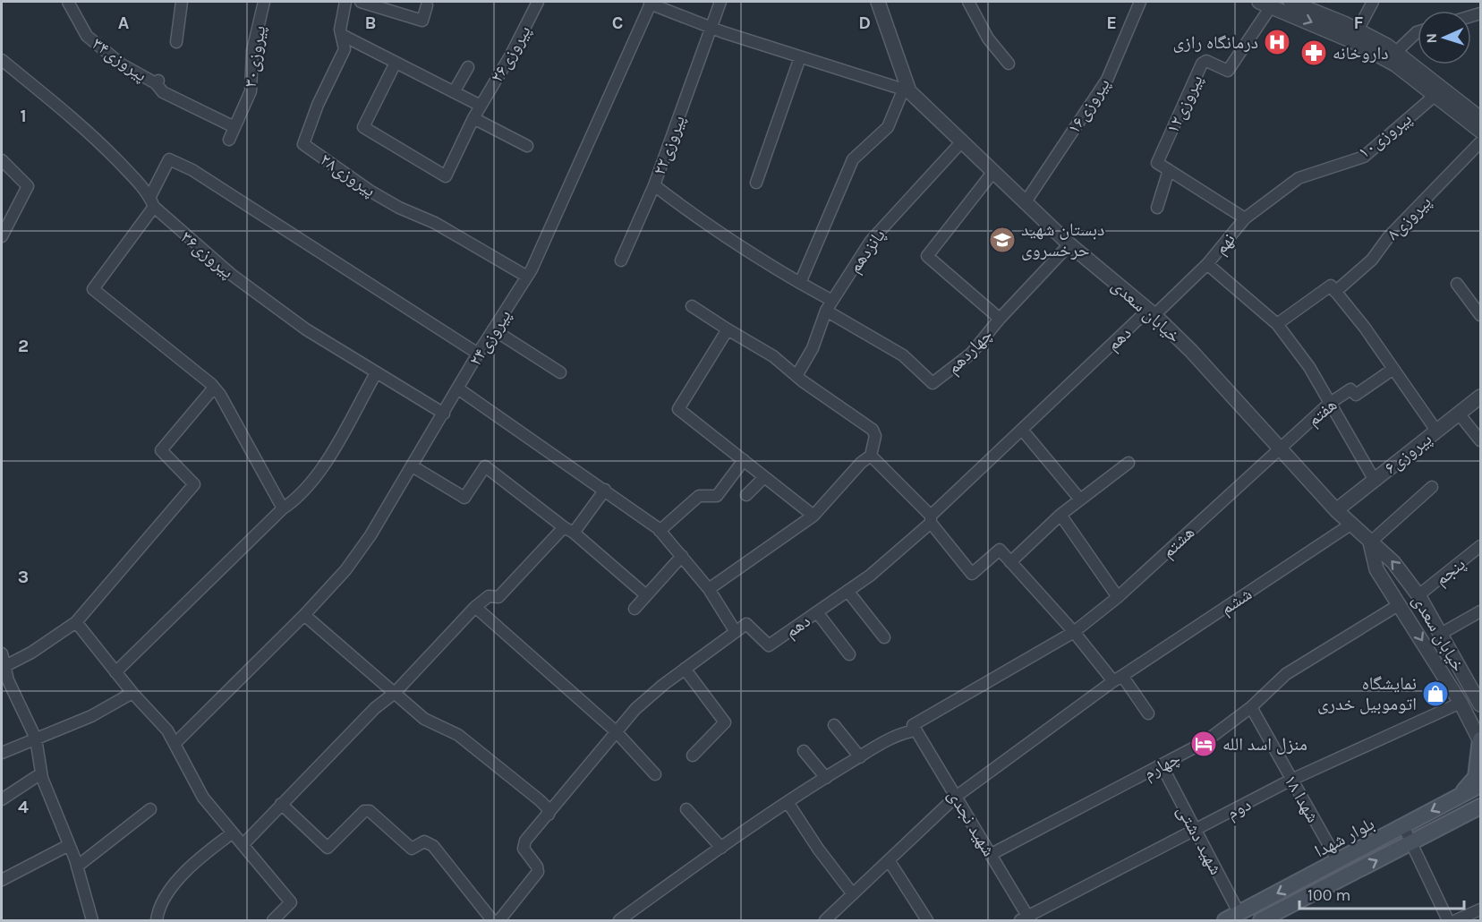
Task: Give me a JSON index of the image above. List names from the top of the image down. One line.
{"streets":{"main road":["بلوار شهدا"],"street":["پیروزی۲۶","پیروزی۳۰","پیروزی۳۴","پیروزی۱۲","پیروزی۱۶","پیروزی۱۰","پیروزی۲۲","پیروزی۲۸","پیروزی۸","نهم","پانزدهم","پیروزی۳۶","خیابان سعدی","پیروزی۲۴","دهم","چهاردهم","هفتم","پیروزی۶","هشتم","پنجم","ششم","چهارم","شهدا ۱۸","دوم","شهید نجدی","شهید دشتی"]},"crossings":[["پیروزی۳۰","پیروزی۳۴"],["پیروزی۱۶","خیابان سعدی"],["پیروزی۱۰","نهم"],["پیروزی۲۲","پانزدهم"],["پیروزی۲۸","پیروزی۲۴"],["نهم","خیابان سعدی"],["نهم","دهم"],["پانزدهم","خیابان سعدی"],["پانزدهم","چهاردهم"],["پیروزی۳۶","پیروزی۲۴"],["خیابان سعدی","دهم"],["خیابان سعدی","چهاردهم"],["خیابان سعدی","هفتم"],["خیابان سعدی","پیروزی۶"],["خیابان سعدی","هشتم"],["خیابان سعدی","پنجم"],["خیابان سعدی","ششم"],["خیابان سعدی","چهارم"],["خیابان سعدی","دوم"],["هفتم","هشتم"],["هشتم","شهید نجدی"],["ششم","شهید نجدی"],["چهارم","شهدا ۱۸"],["چهارم","شهید نجدی"],["چهارم","شهید دشتی"],["شهدا ۱۸","دوم"],["شهدا ۱۸","بلوار شهدا"],["دوم","شهید نجدی"],["دوم","شهید دشتی"],["بلوار شهدا","شهید دشتی"]],"places":{"hospital":["درمانگاه رازی"],"pharmacy":["داروخانه"],"school or university":["دبستان شهید حرخسروی"],"shop":["نمایشگاه اتوموبیل خدری"],"hotel":["منزل اسد الله"]},"scale_bar":"100 m","north":"left","grid":{"columns":["A","B","C","D","E","F"],"rows":["1","2","3","4"]}}
